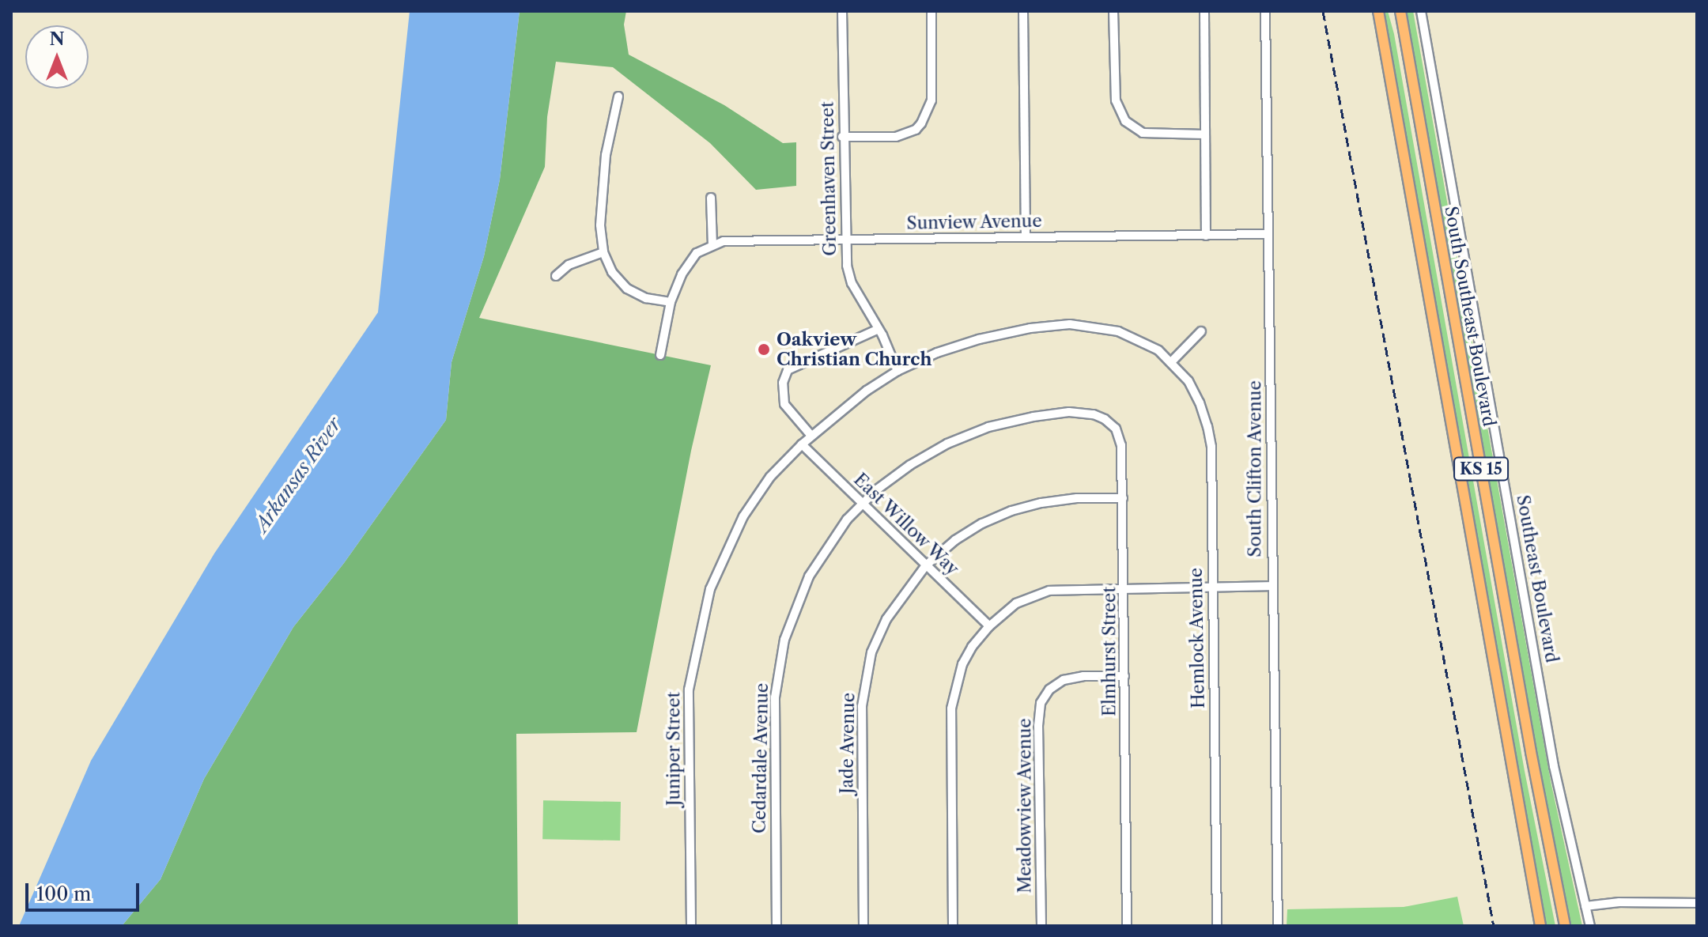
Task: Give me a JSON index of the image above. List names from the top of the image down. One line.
{"streets":{"main road":["South Southeast Boulevard","KS 15"],"street":["Greenhaven Street","Sunview Avenue","South Clifton Avenue","East Willow Way","Southeast Boulevard","Hemlock Avenue","Elmhurst Street","Jade Avenue","Juniper Street","Cedardale Avenue","Meadowview Avenue"]},"crossings":[["Greenhaven Street","Sunview Avenue"],["Greenhaven Street","Juniper Street"],["Sunview Avenue","South Clifton Avenue"],["East Willow Way","Jade Avenue"],["East Willow Way","Juniper Street"],["East Willow Way","Cedardale Avenue"],["Hemlock Avenue","Juniper Street"],["Elmhurst Street","Jade Avenue"],["Elmhurst Street","Cedardale Avenue"],["Elmhurst Street","Meadowview Avenue"]],"water":["Arkansas River"],"places":["Oakview Christian Church"],"scale_bar":"100 m","north":"top"}
